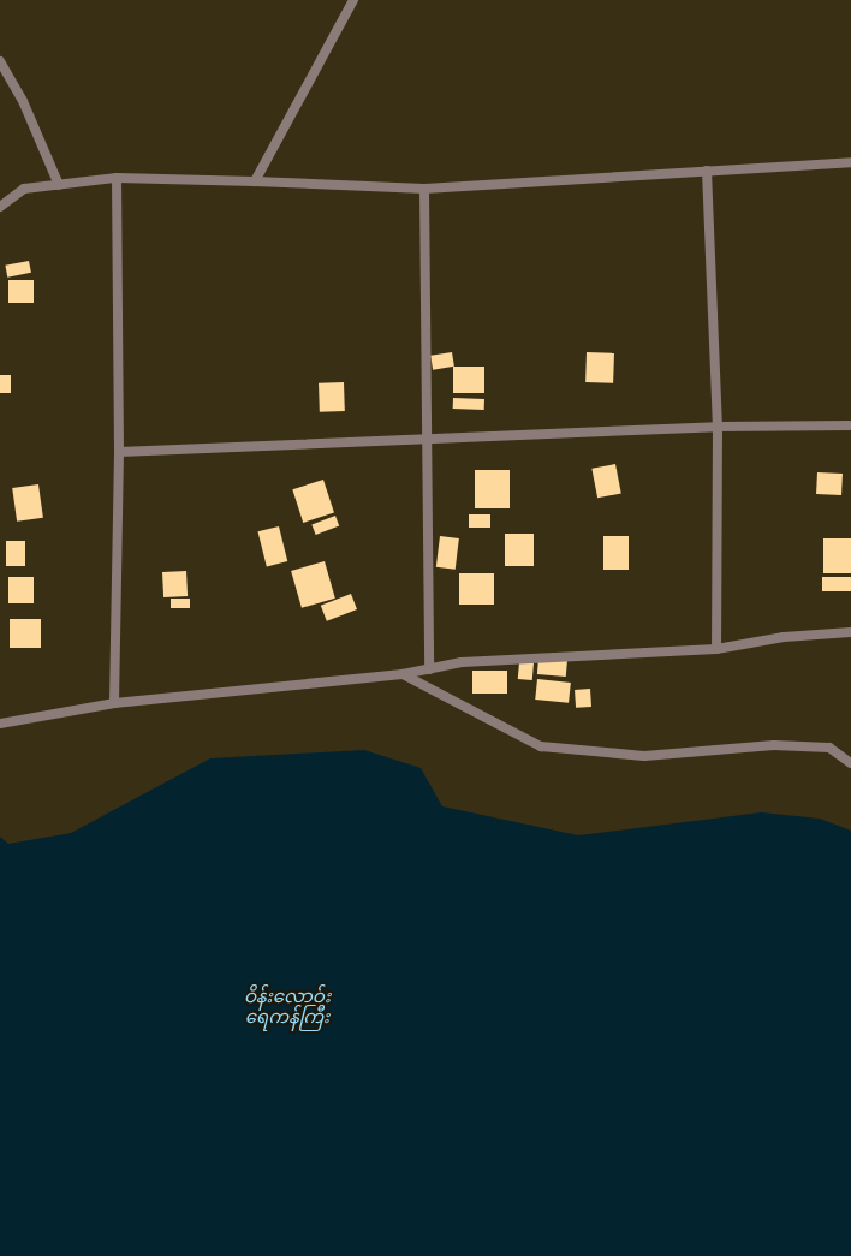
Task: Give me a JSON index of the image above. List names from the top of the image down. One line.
{"water":["ဝိန်းလောဝ်း ရေကန်ကြီး"]}
